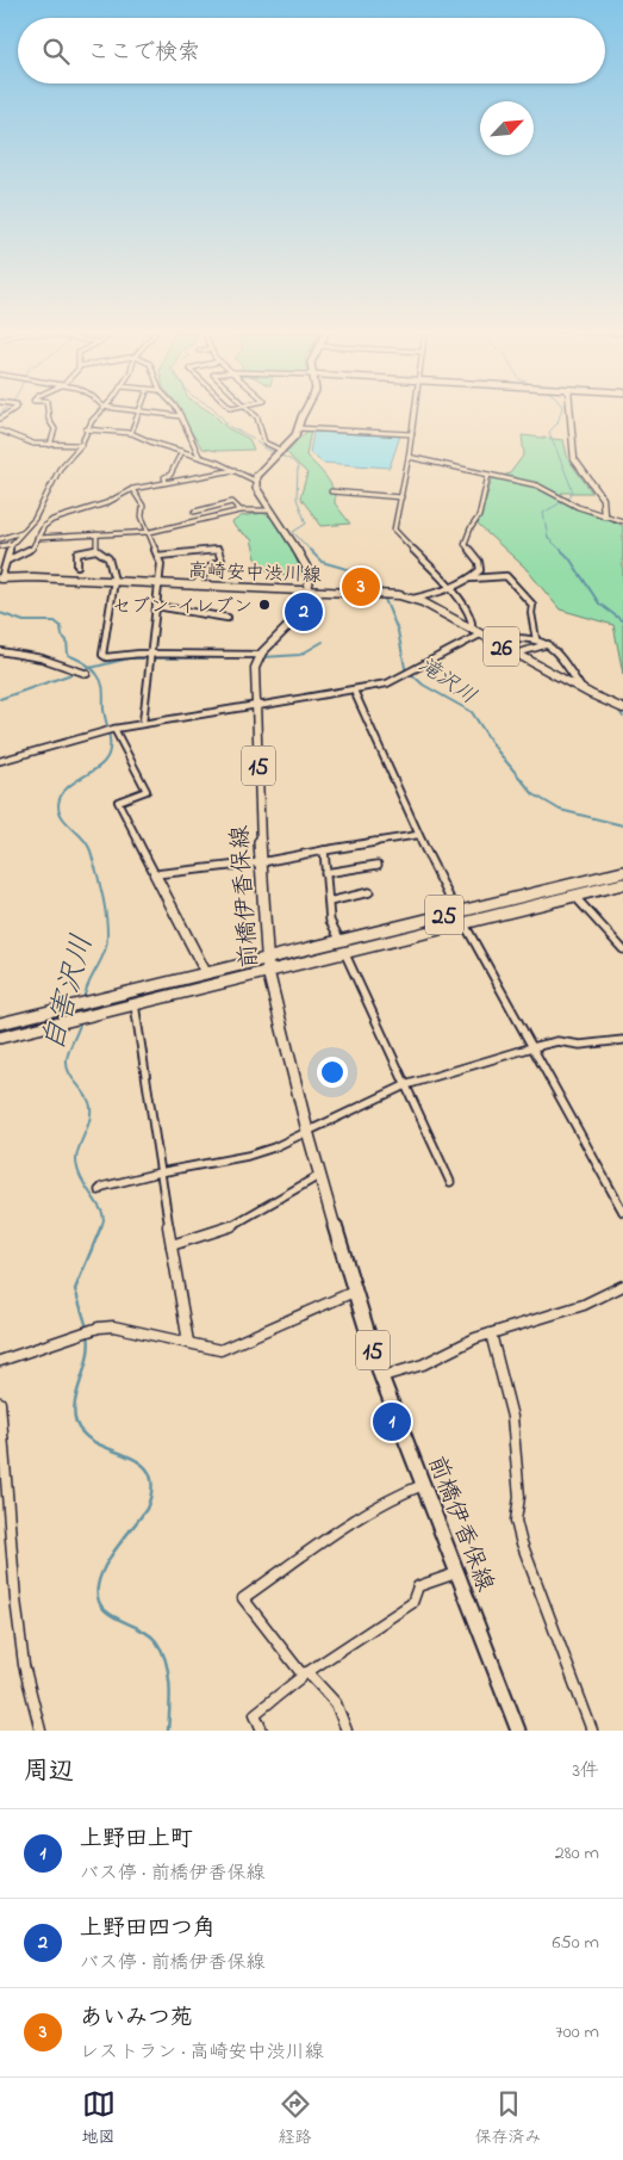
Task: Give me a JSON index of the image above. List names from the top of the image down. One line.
{"streets":{"main road":["高崎安中渋川線","26","15","前橋伊香保線","25"]},"crossings":[["前橋伊香保線","25"]],"water":["滝沢川","自害沢川"],"places":["セブン-イレブン"],"north":"top right","page":{"search":"ここで検索","pins":["3","2","1"],"heading":["周辺","3件"],"list":[{"mark":"1","name":"上野田上町","note":"バス停 · 前橋伊香保線","value":"280 m"},{"mark":"2","name":"上野田四つ角","note":"バス停 · 前橋伊香保線","value":"650 m"},{"mark":"3","name":"あいみつ苑","note":"レストラン · 高崎安中渋川線","value":"700 m"}],"nav":["地図","経路","保存済み"]}}
